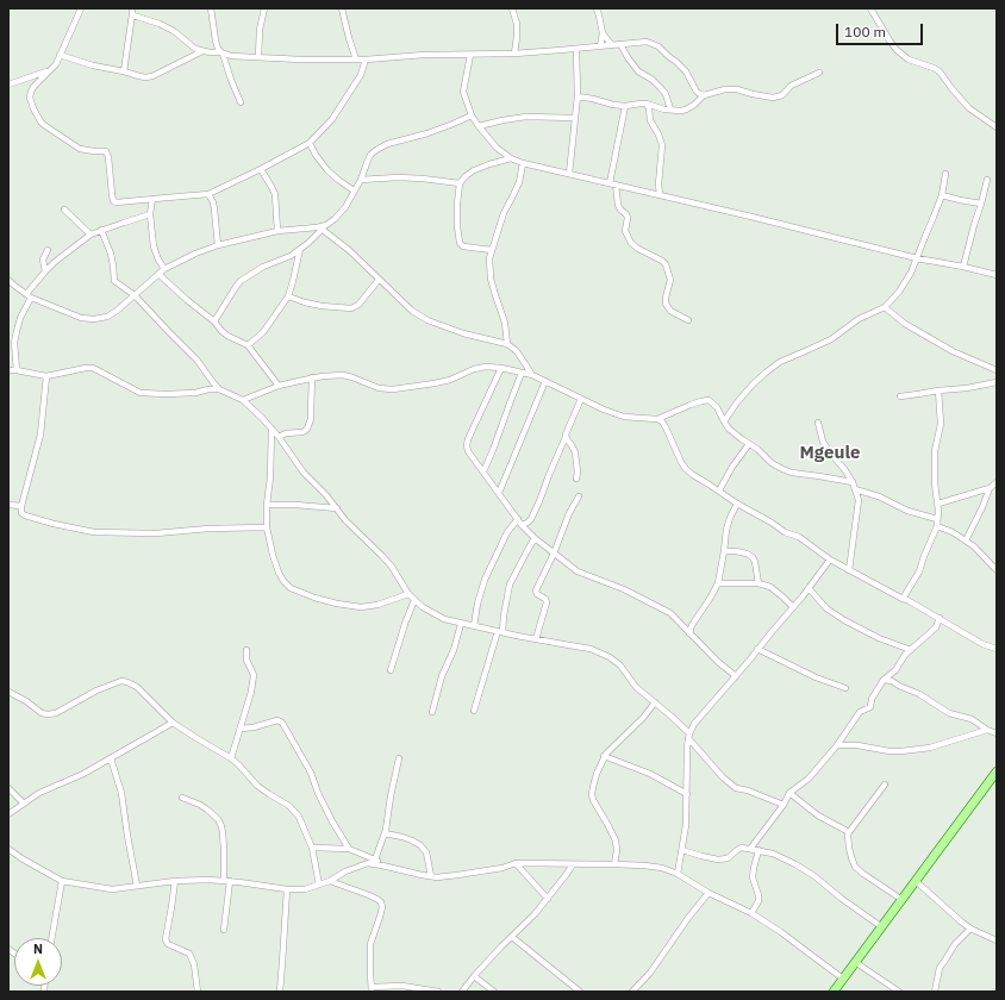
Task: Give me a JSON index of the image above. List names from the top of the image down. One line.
{"districts":["Mgeule"],"scale_bar":"100 m","north":"top"}
